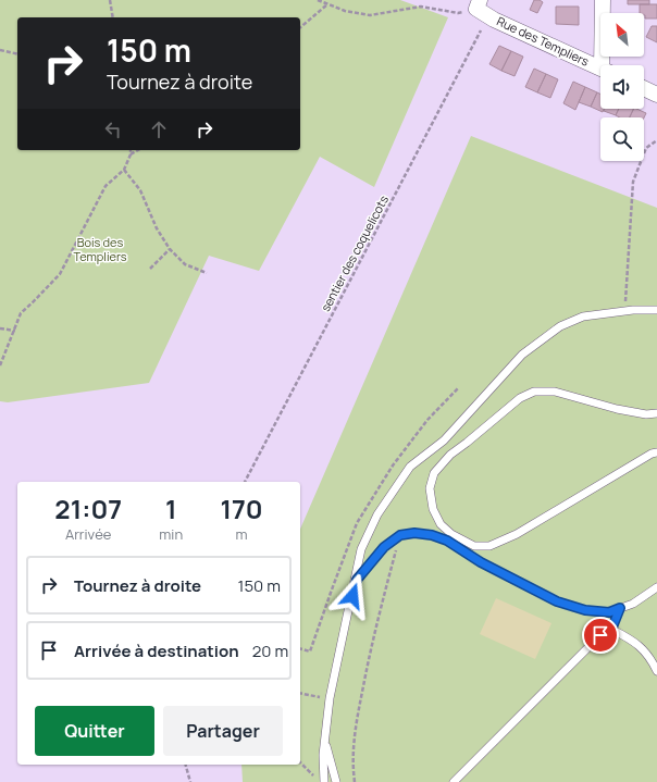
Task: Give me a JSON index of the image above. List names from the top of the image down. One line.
{"streets":{"street":["Rue des Templiers"],"path":["sentier des coquelicots"]},"parks":["Bois des Templiers"],"north":"top left","page":{"turn":["150 m","Tournez à droite"],"eta":["21:07","Arrivée","1","min","170","m"],"list":[{"name":"Tournez à droite","value":"150 m"},{"name":"Arrivée à destination","value":"20 m"}],"buttons":["Quitter","Partager"]}}
